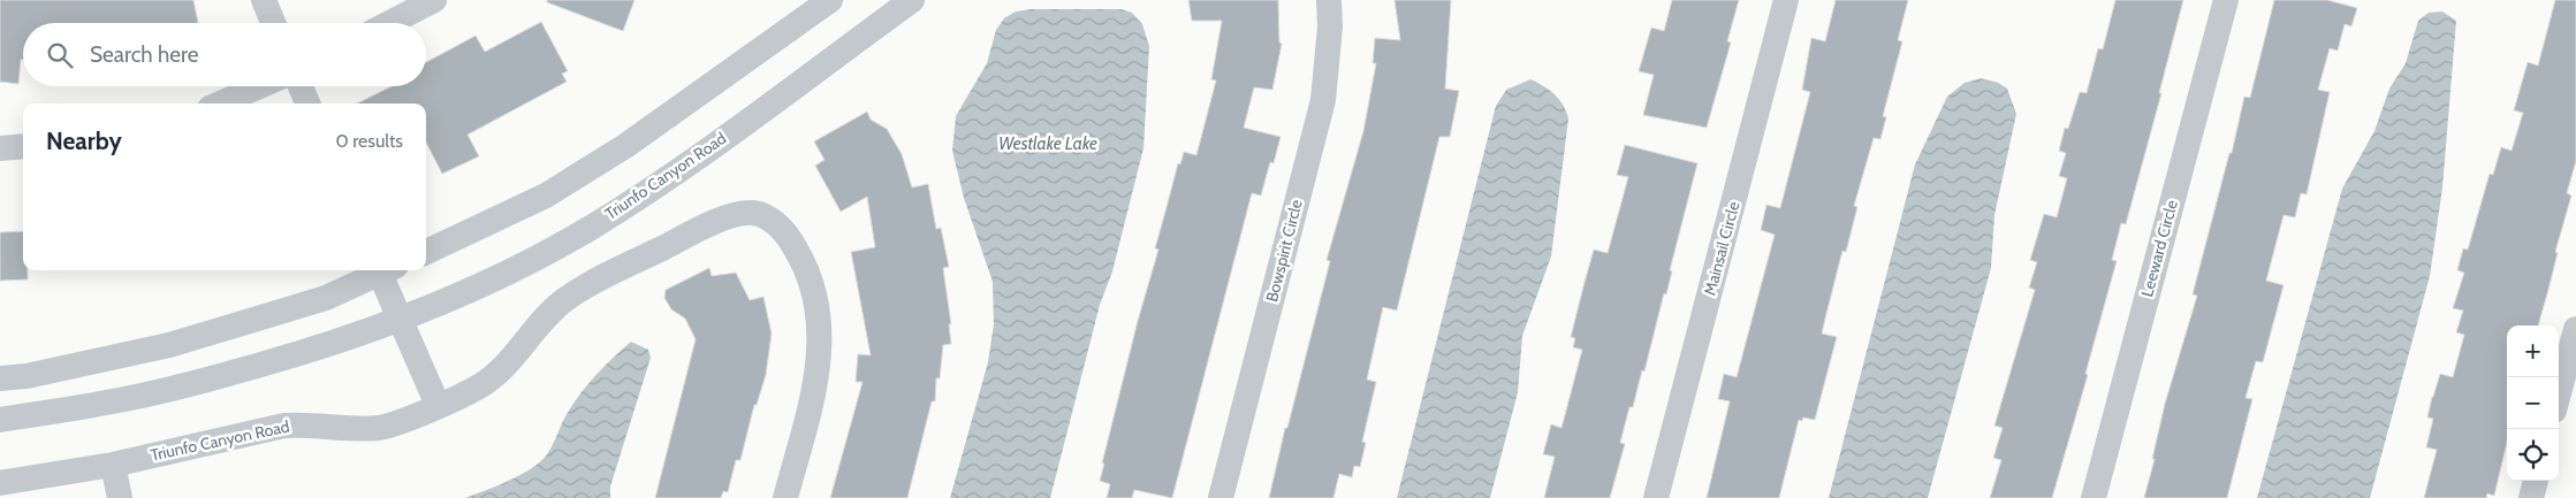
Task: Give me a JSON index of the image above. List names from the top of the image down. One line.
{"streets":{"street":["Triunfo Canyon Road","Mainsail Circle","Leeward Circle","Bowspirit Circle"]},"water":["Westlake Lake"],"page":{"search":"Search here","heading":["Nearby","0 results"],"map_buttons":["+","−"]}}
